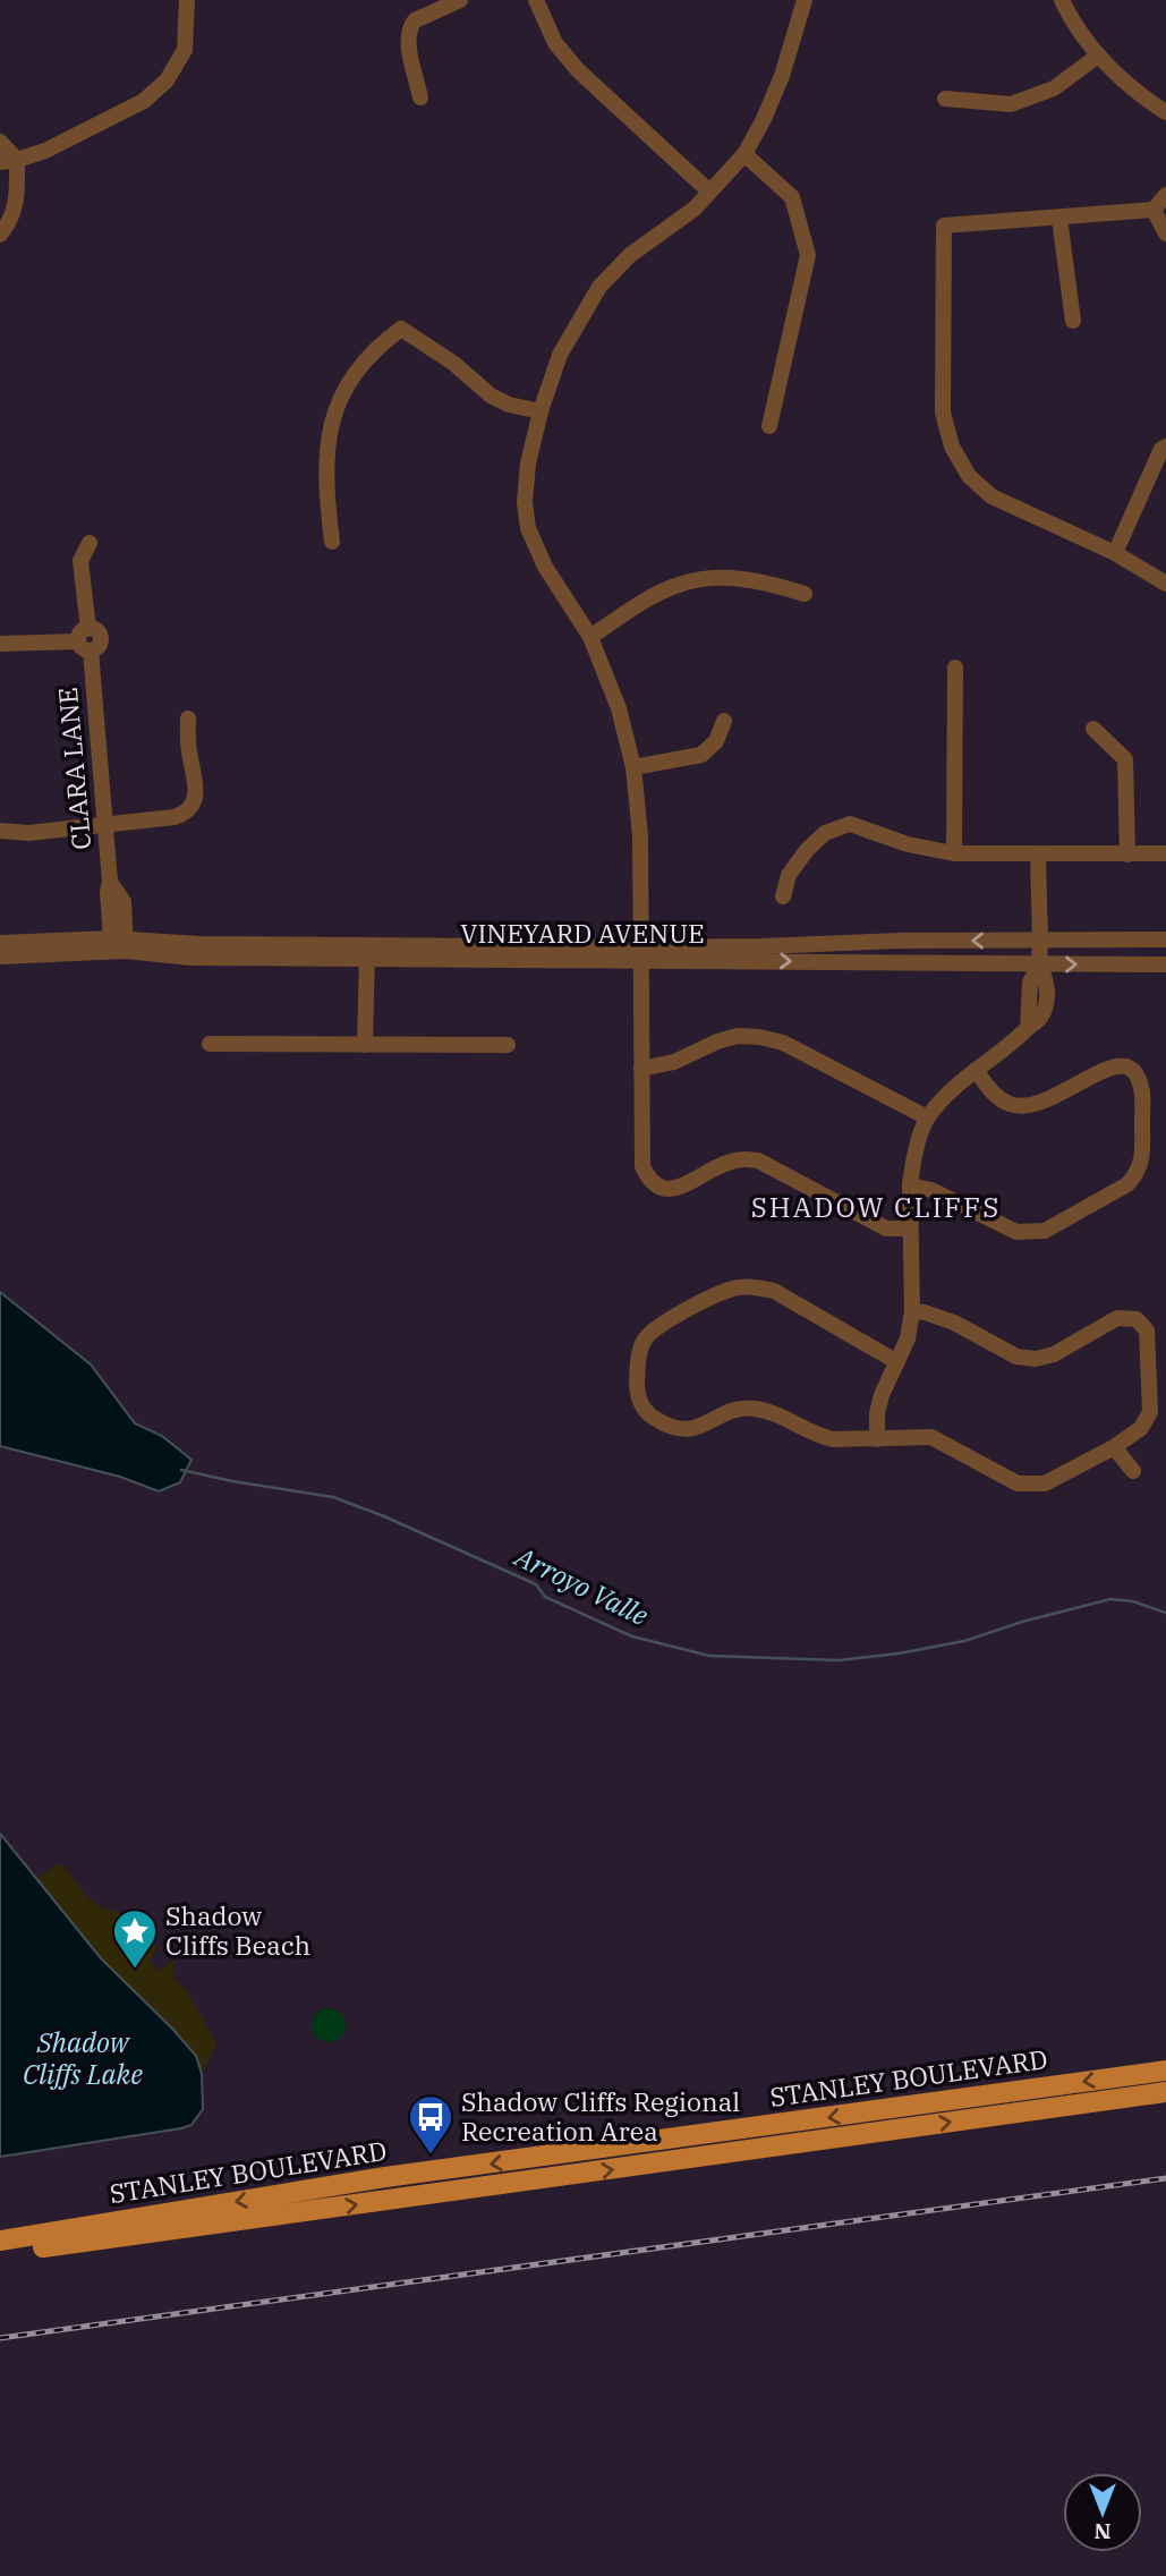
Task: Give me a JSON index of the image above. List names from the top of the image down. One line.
{"streets":{"main road":["STANLEY BOULEVARD"],"street":["CLARA LANE","VINEYARD AVENUE"]},"crossings":[["CLARA LANE","VINEYARD AVENUE"]],"districts":["SHADOW CLIFFS"],"water":["Arroyo Valle","Shadow Cliffs Lake"],"places":{"place":["Shadow Cliffs Beach"],"bus stop":["Shadow Cliffs Regional Recreation Area"]},"north":"bottom"}
